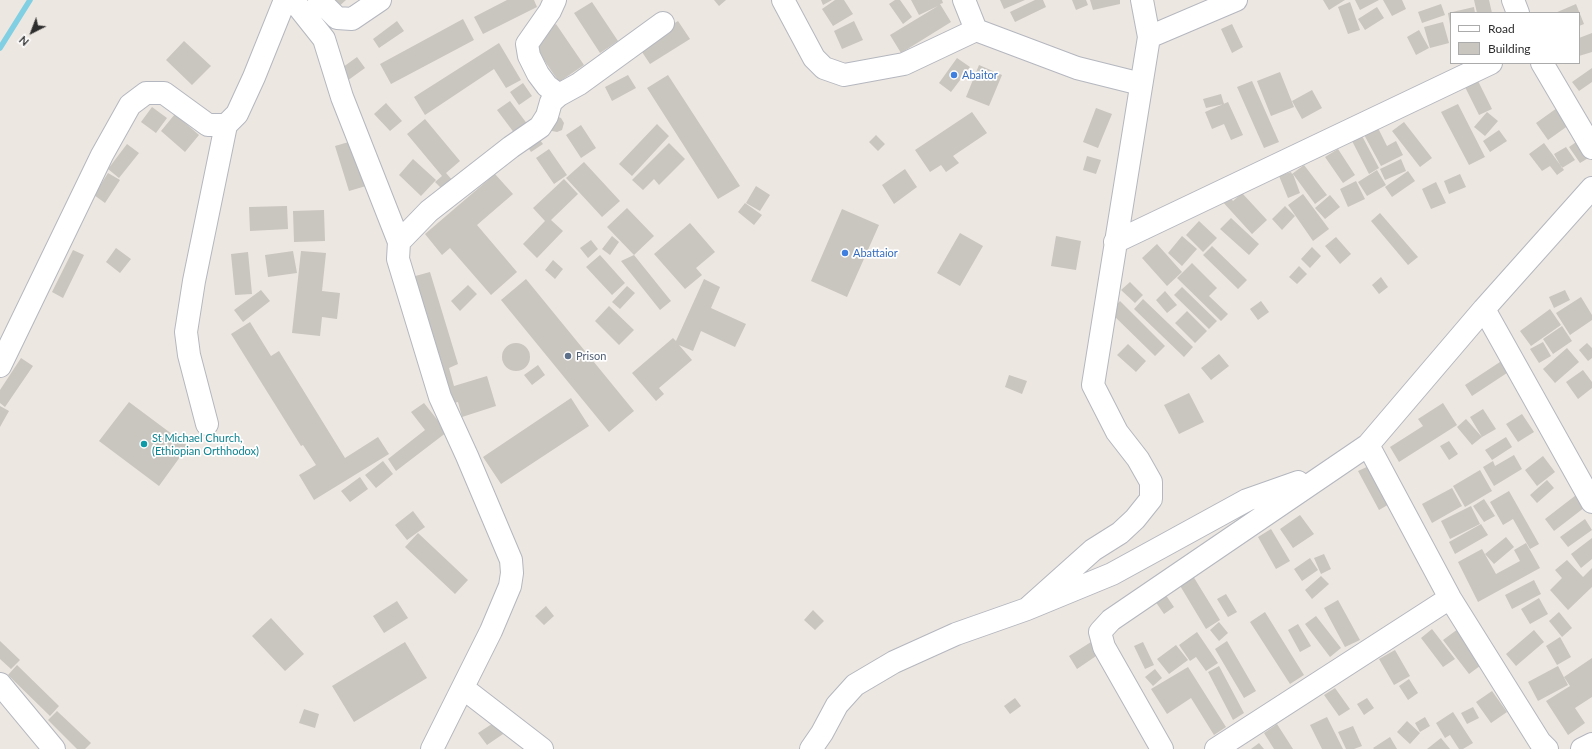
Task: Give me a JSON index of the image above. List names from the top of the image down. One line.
{"places":["Abaitor","Abattaior","Prison","St Michael Church, (Ethiopian Orthhodox)"],"legend":["Road","Building"],"north":"bottom left"}
